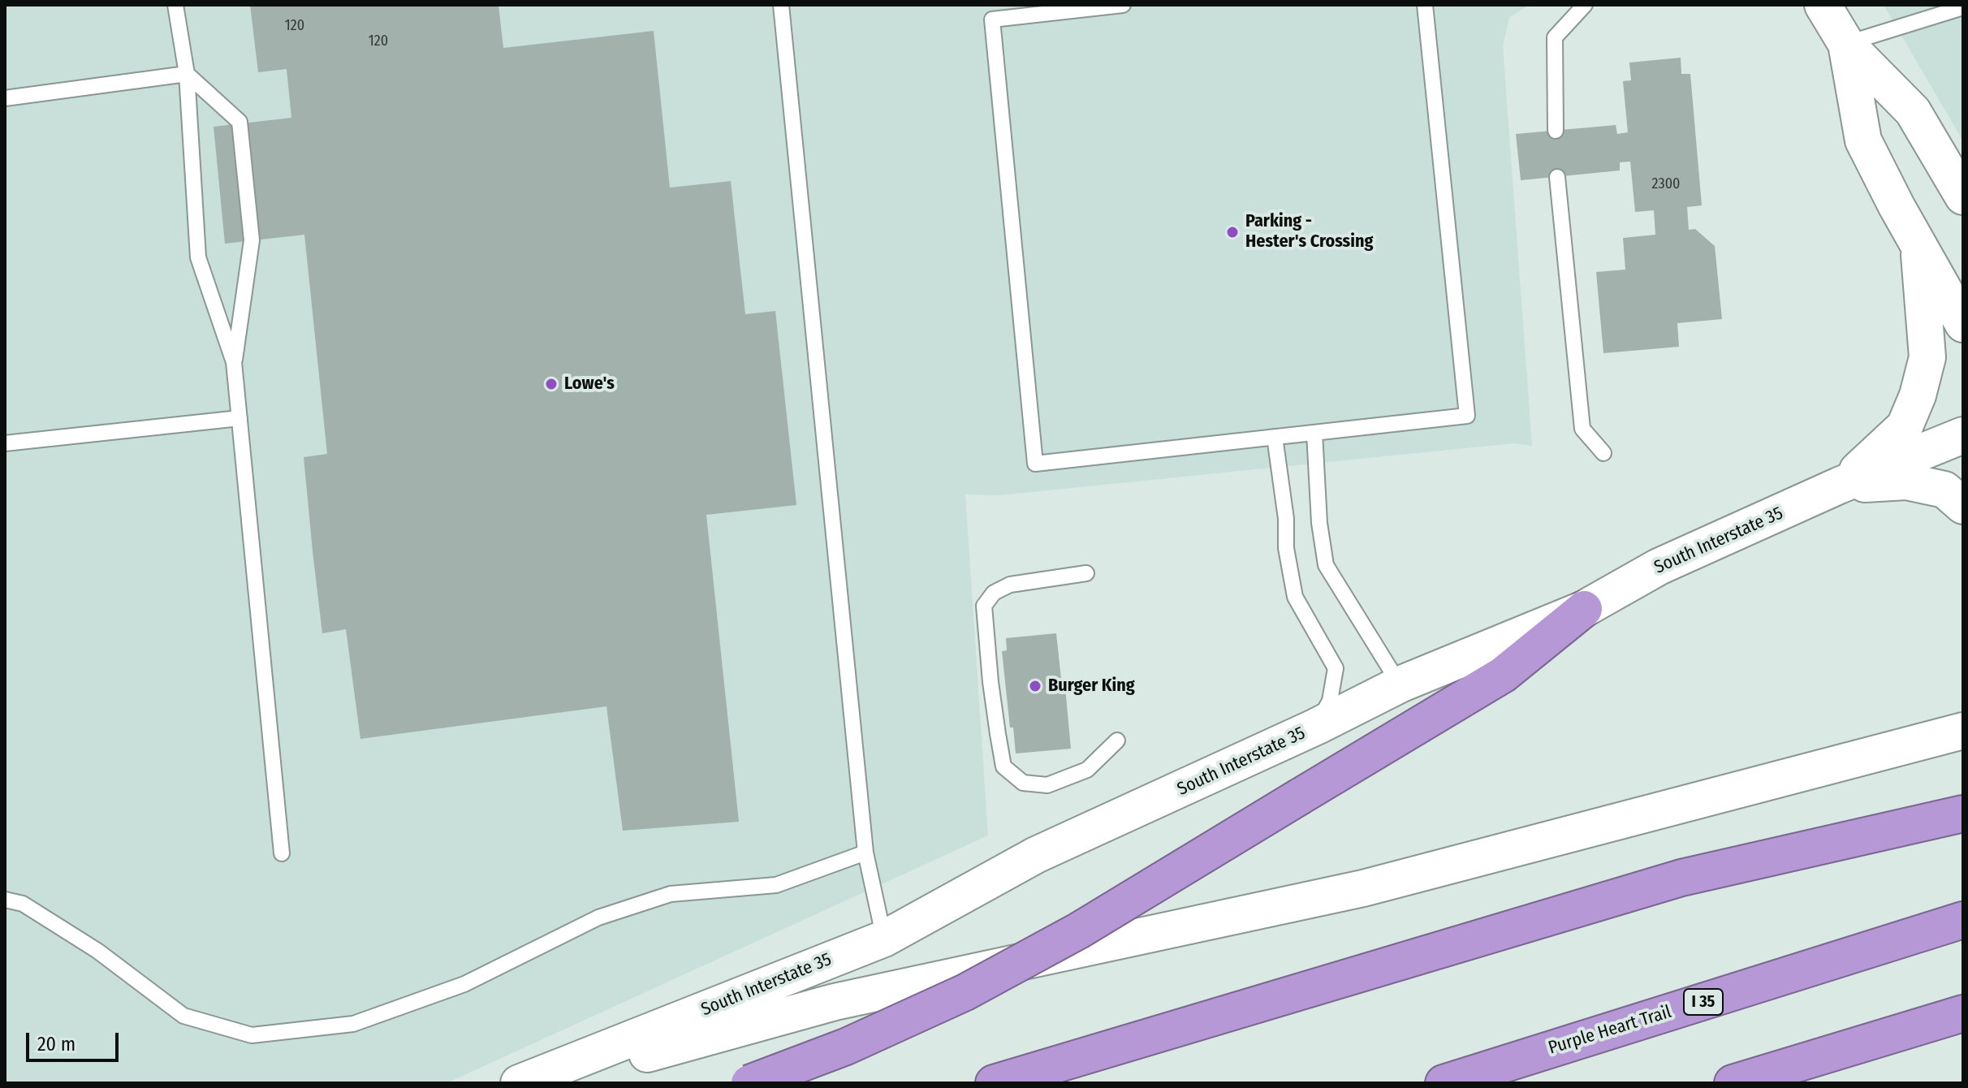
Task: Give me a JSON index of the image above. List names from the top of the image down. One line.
{"streets":{"highway":["I 35","Purple Heart Trail"],"main road":["South Interstate 35"]},"places":["Parking - Hester's Crossing","Lowe's","Burger King"],"house_numbers":["120","120","2300"],"scale_bar":"20 m"}
